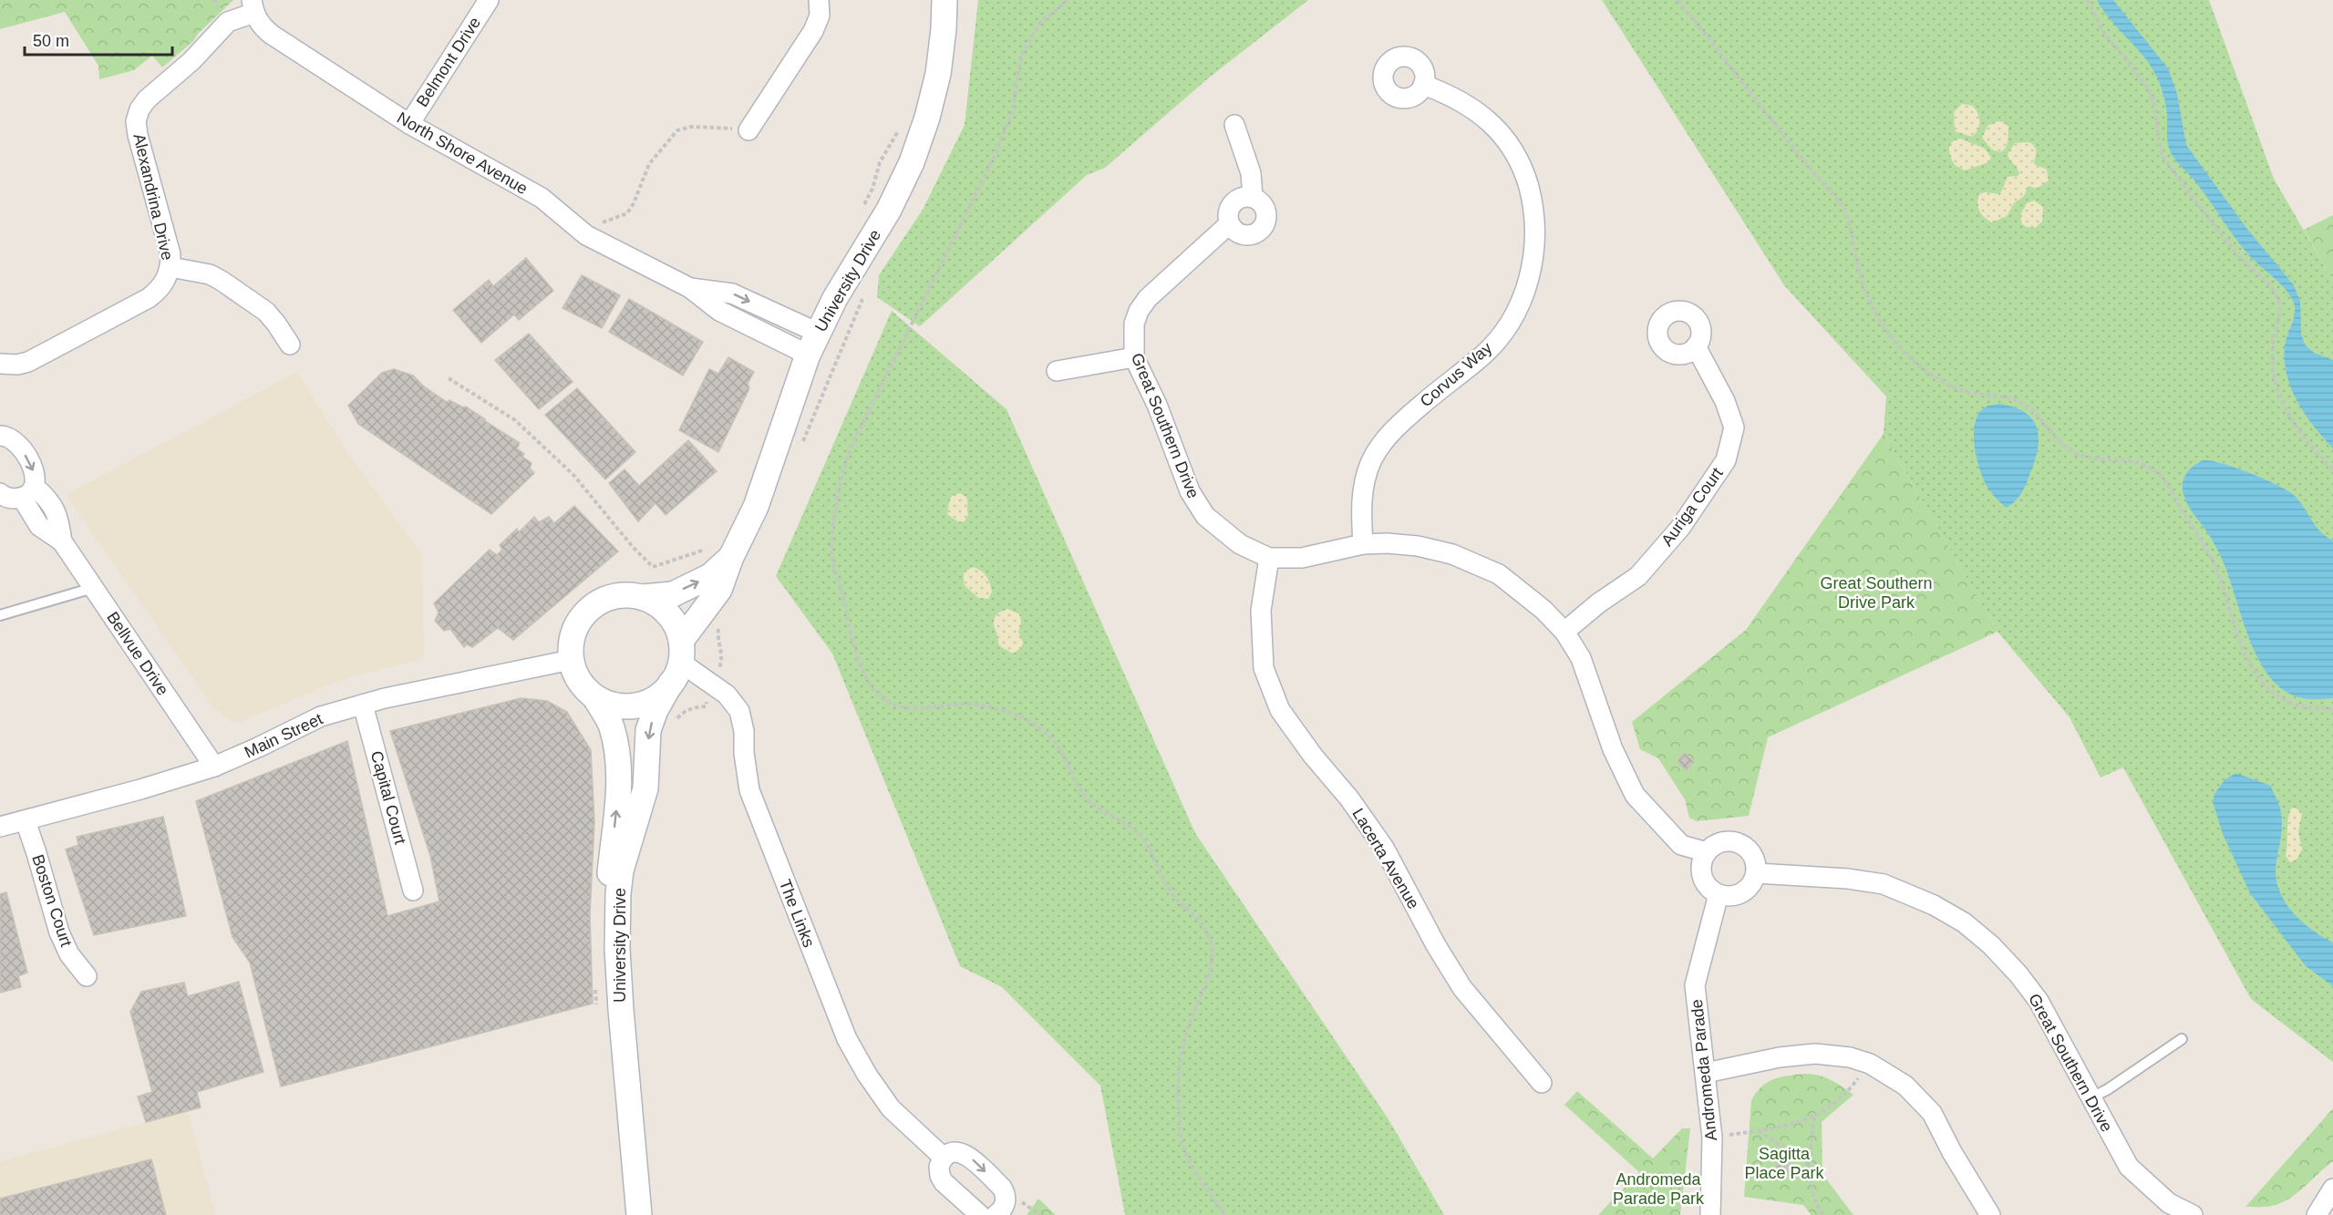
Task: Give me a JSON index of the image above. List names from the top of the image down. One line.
{"streets":{"street":["Belmont Drive","North Shore Avenue","Alexandrina Drive","University Drive","Corvus Way","Great Southern Drive","Auriga Court","Bellvue Drive","Main Street","Capital Court","Lacerta Avenue","Boston Court","The Links","Andromeda Parade"]},"crossings":[["Belmont Drive","North Shore Avenue"],["North Shore Avenue","Alexandrina Drive"],["North Shore Avenue","University Drive"],["University Drive","Main Street"],["University Drive","The Links"],["Corvus Way","Great Southern Drive"],["Great Southern Drive","Auriga Court"],["Great Southern Drive","Lacerta Avenue"],["Great Southern Drive","Andromeda Parade"],["Bellvue Drive","Main Street"],["Main Street","Capital Court"],["Main Street","Boston Court"],["Main Street","The Links"]],"parks":["Great Southern Drive Park","Sagitta Place Park","Andromeda Parade Park"],"scale_bar":"50 m"}
